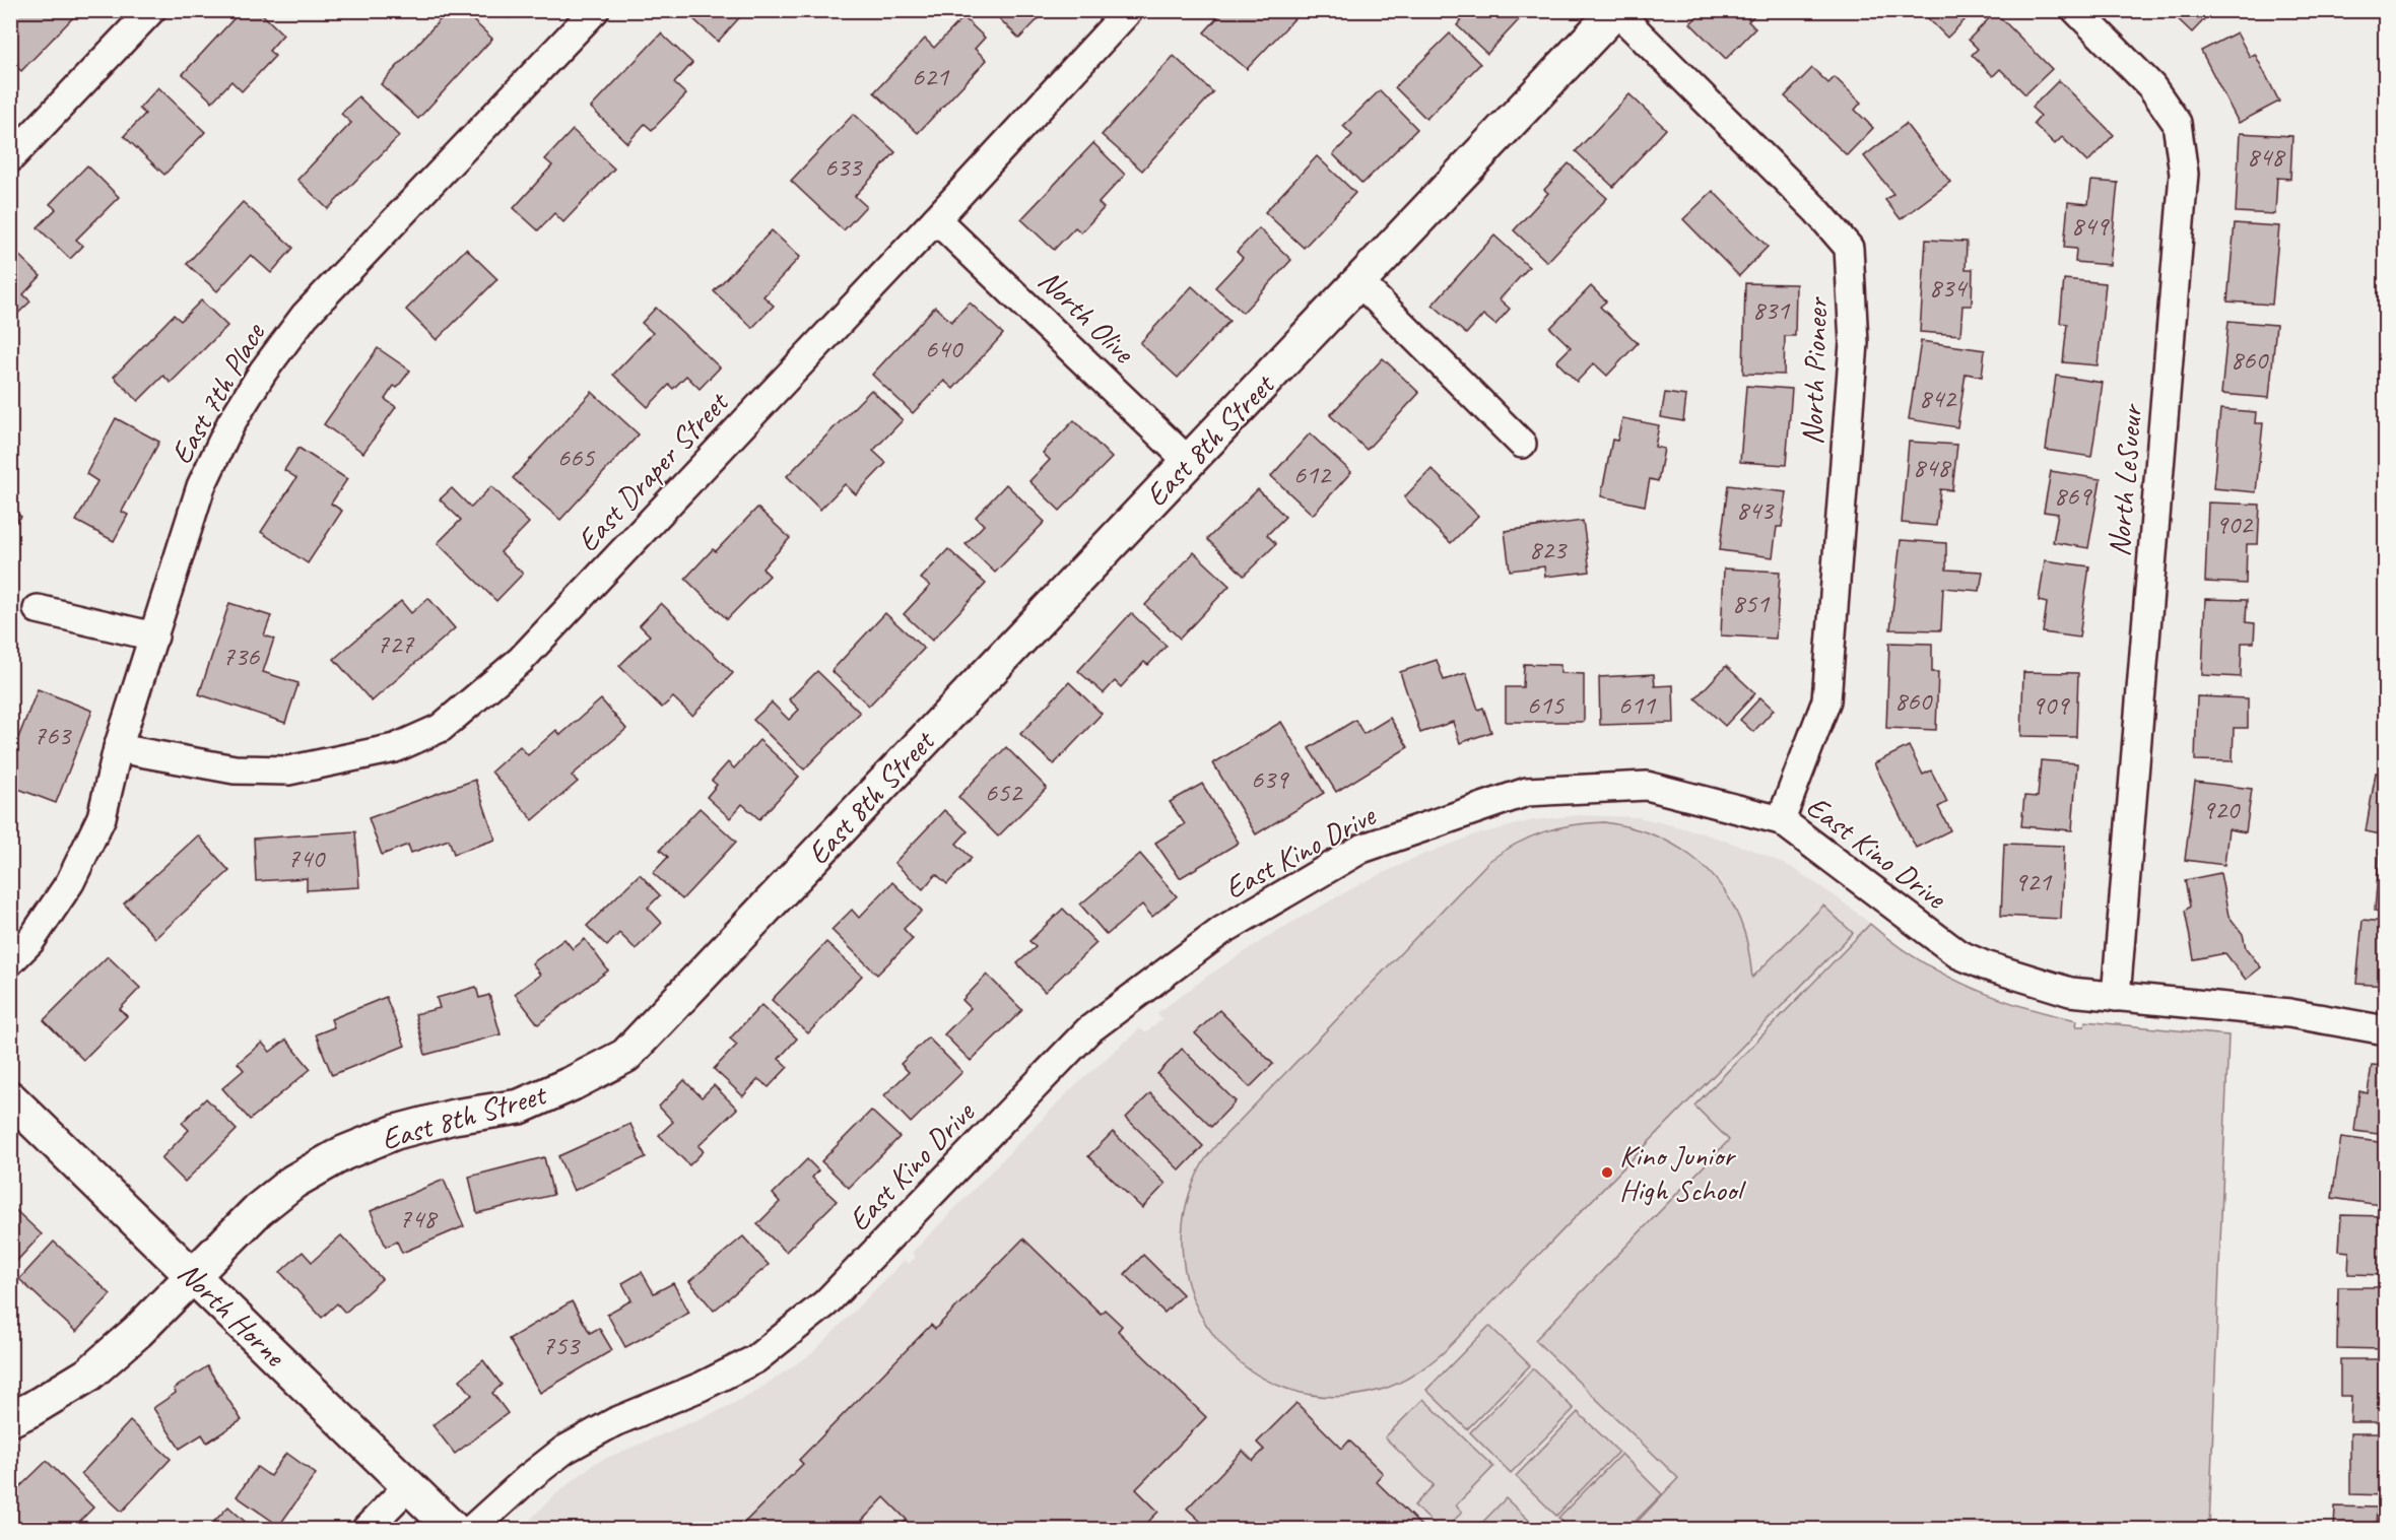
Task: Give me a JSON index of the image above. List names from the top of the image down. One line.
{"streets":{"street":["North Olive","North Pioneer","East 7th Place","East 8th Street","East Draper Street","North LeSueur","East Kino Drive","North Horne"]},"crossings":[["North Olive","East 8th Street"],["North Olive","East Draper Street"],["North Pioneer","East 8th Street"],["North Pioneer","East Kino Drive"],["East 7th Place","East Draper Street"],["East 8th Street","North Horne"],["North LeSueur","East Kino Drive"]],"places":["Kino Junior High School"],"house_numbers":["621","848","633","849","834","831","640","860","842","665","848","612","869","843","902","823","851","727","736","860","615","611","909","763","639","652","920","740","921","748","753"]}
